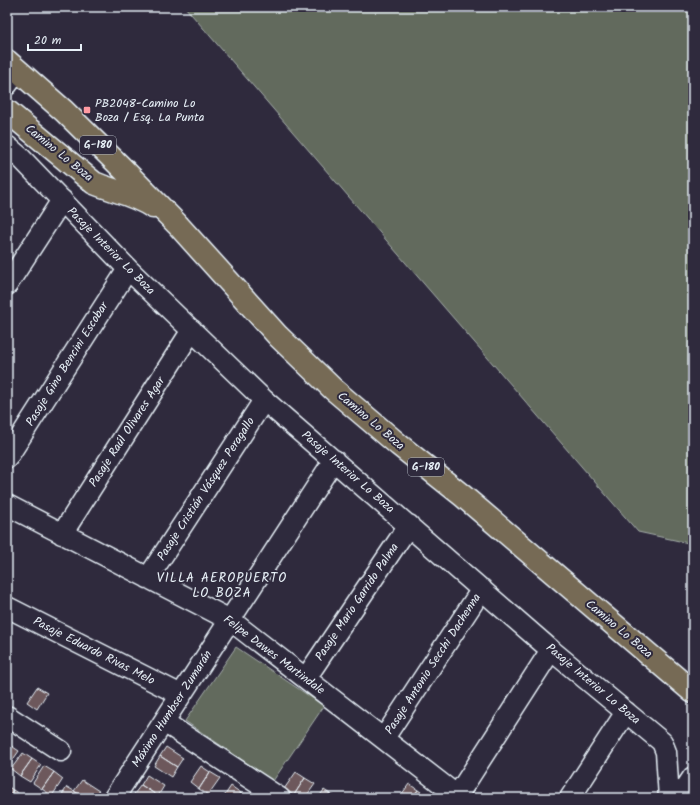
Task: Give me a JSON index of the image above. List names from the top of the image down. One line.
{"streets":{"main road":["G-180","Camino Lo Boza"],"street":["Pasaje Interior Lo Boza","Pasaje Gino Bencini Escobar","Pasaje Raúl Olivares Agar","Pasaje Cristián Vásquez Peragallo","Pasaje Mario Garrido Palma","Pasaje Eduardo Rivas Melo","Felipe Dawes Martindale","Pasaje Antonio Secchi Dachenna","Máximo Humbser Zumarán"]},"crossings":[["Pasaje Interior Lo Boza","Pasaje Gino Bencini Escobar"],["Pasaje Interior Lo Boza","Pasaje Raúl Olivares Agar"],["Pasaje Interior Lo Boza","Pasaje Cristián Vásquez Peragallo"],["Pasaje Interior Lo Boza","Pasaje Mario Garrido Palma"],["Pasaje Interior Lo Boza","Pasaje Antonio Secchi Dachenna"],["Pasaje Interior Lo Boza","Máximo Humbser Zumarán"],["Pasaje Raúl Olivares Agar","Felipe Dawes Martindale"],["Pasaje Cristián Vásquez Peragallo","Felipe Dawes Martindale"],["Pasaje Mario Garrido Palma","Felipe Dawes Martindale"],["Pasaje Eduardo Rivas Melo","Máximo Humbser Zumarán"],["Felipe Dawes Martindale","Pasaje Antonio Secchi Dachenna"],["Felipe Dawes Martindale","Máximo Humbser Zumarán"]],"districts":["VILLA AEROPUERTO LO BOZA"],"places":{"transit":["PB2048-Camino Lo Boza / Esq. La Punta"]},"scale_bar":"20 m"}
